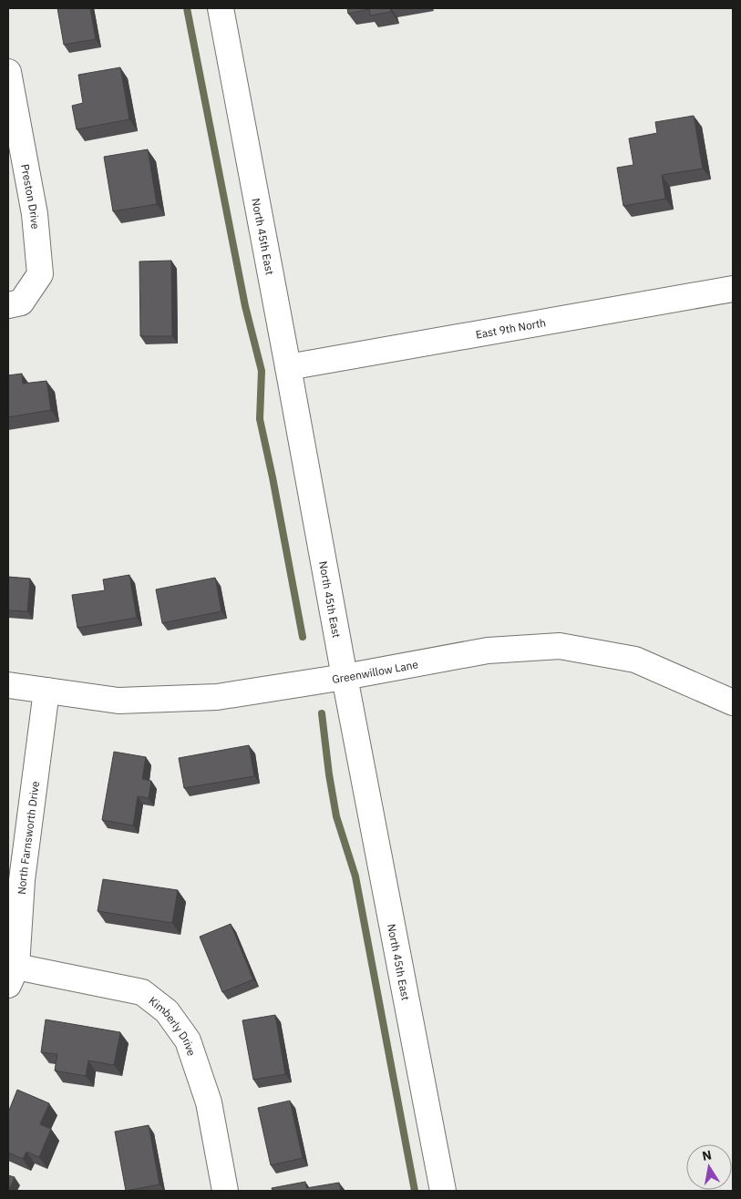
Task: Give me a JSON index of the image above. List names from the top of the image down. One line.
{"streets":{"street":["Preston Drive","North 45th East","East 9th North","Greenwillow Lane","North Farnsworth Drive","Kimberly Drive"]},"crossings":[["North 45th East","East 9th North"],["North 45th East","Greenwillow Lane"],["Greenwillow Lane","North Farnsworth Drive"],["North Farnsworth Drive","Kimberly Drive"]],"north":"top"}
